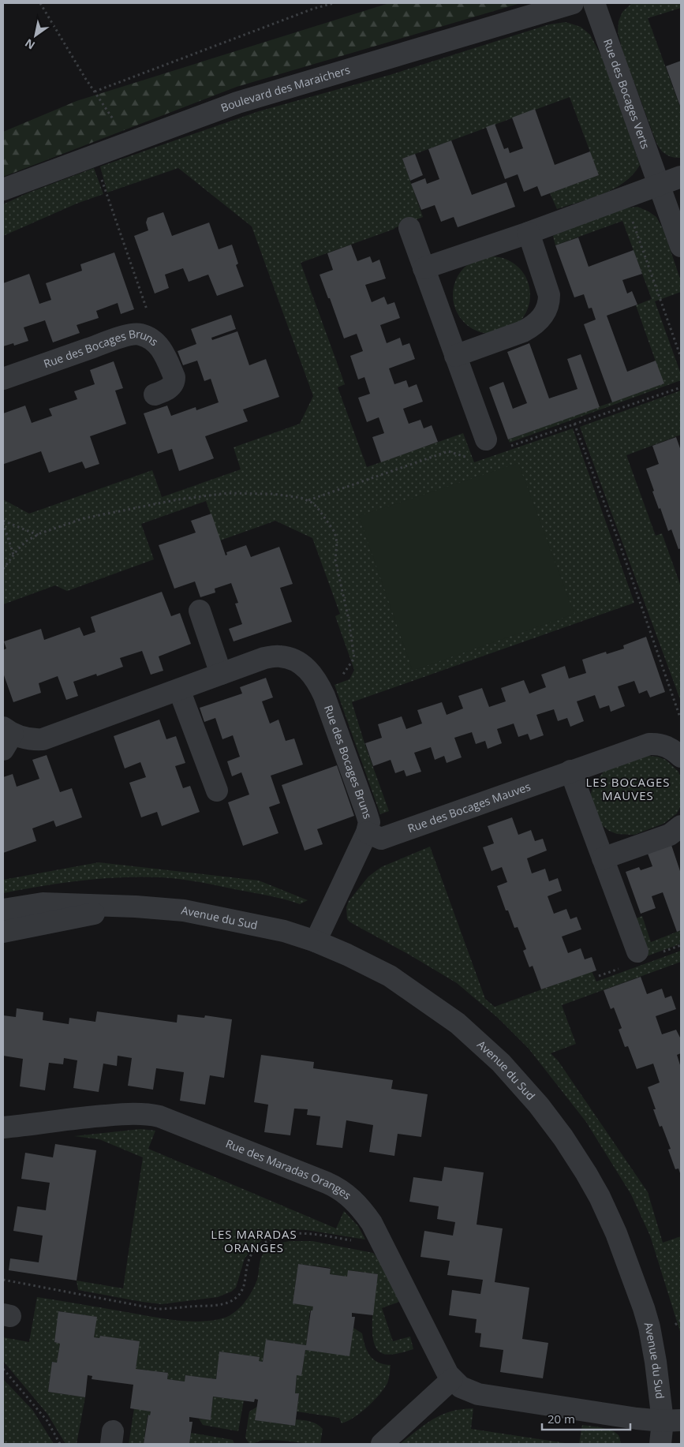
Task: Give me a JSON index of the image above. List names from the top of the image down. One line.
{"streets":{"street":["Boulevard des Maraichers","Rue des Bocages Verts","Rue des Bocages Bruns","Rue des Bocages Mauves","Avenue du Sud","Rue des Maradas Oranges"]},"crossings":[["Rue des Bocages Bruns","Rue des Bocages Mauves"],["Rue des Bocages Bruns","Avenue du Sud"],["Avenue du Sud","Rue des Maradas Oranges"]],"districts":["LES BOCAGES MAUVES","LES MARADAS ORANGES"],"scale_bar":"20 m","north":"bottom left"}
